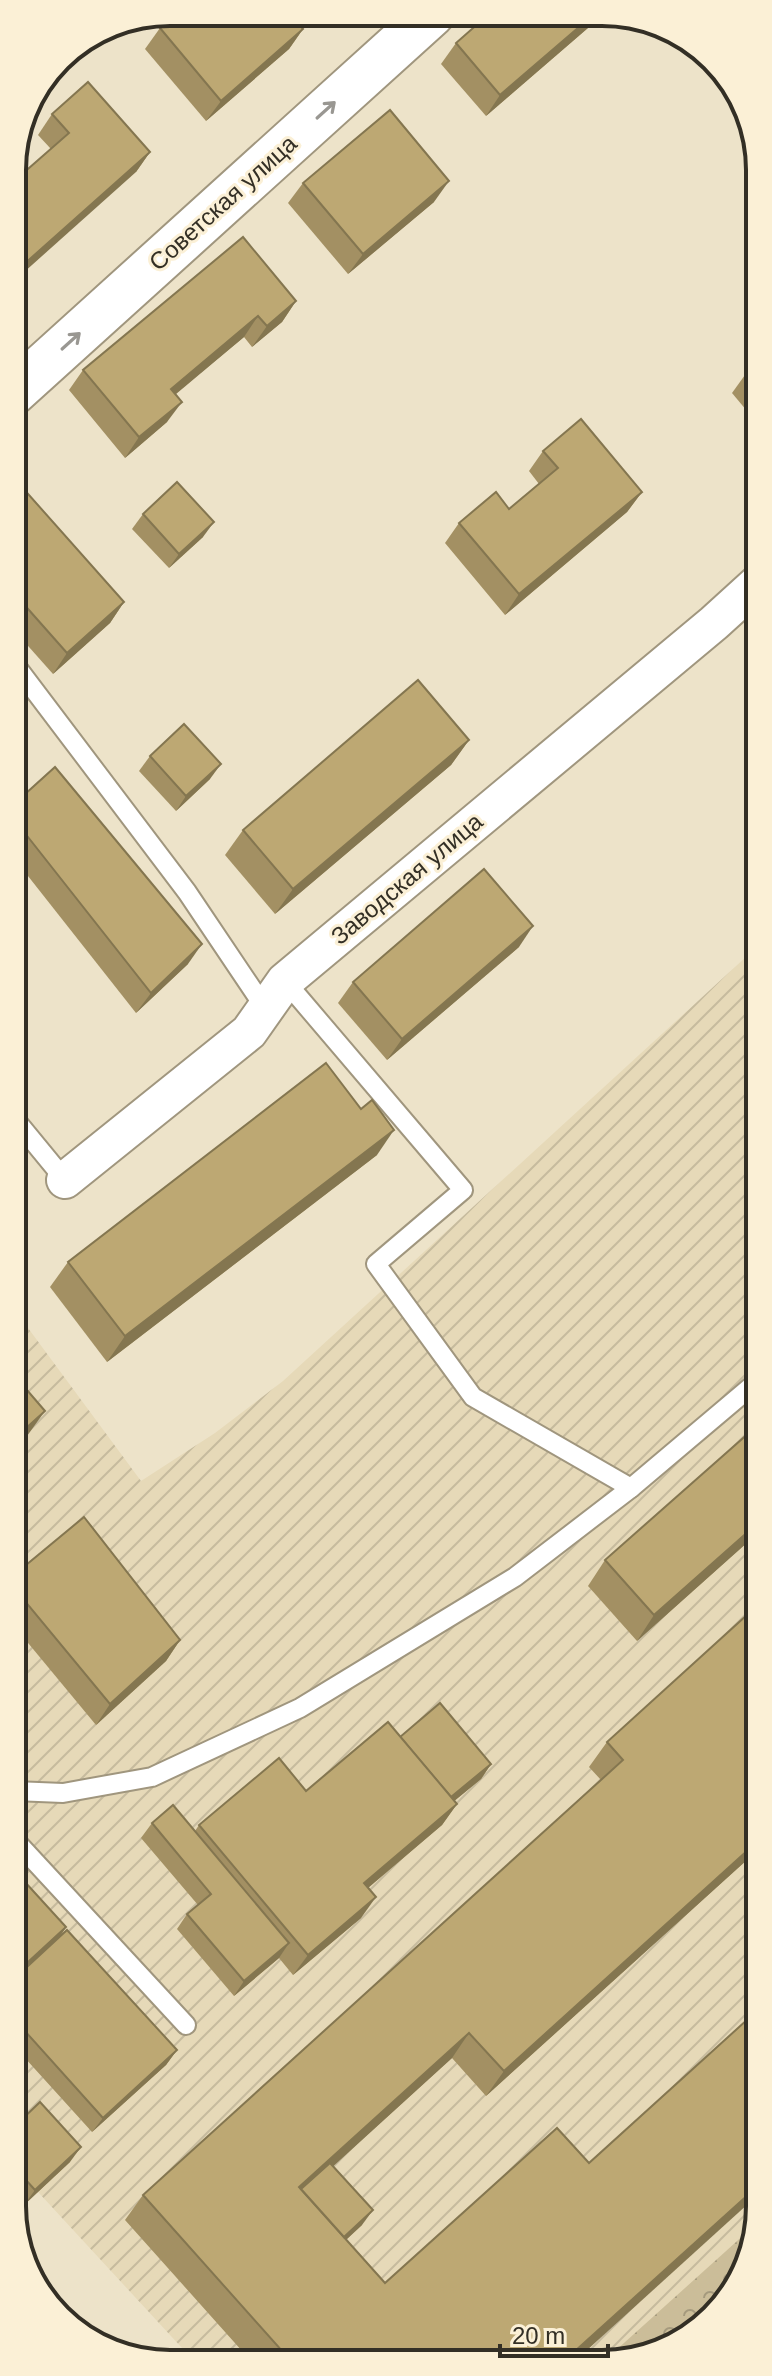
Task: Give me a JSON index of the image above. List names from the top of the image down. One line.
{"streets":{"main road":["Советская улица"],"street":["Заводская улица"]},"one_way":["Советская улица"],"scale_bar":"20 m"}
